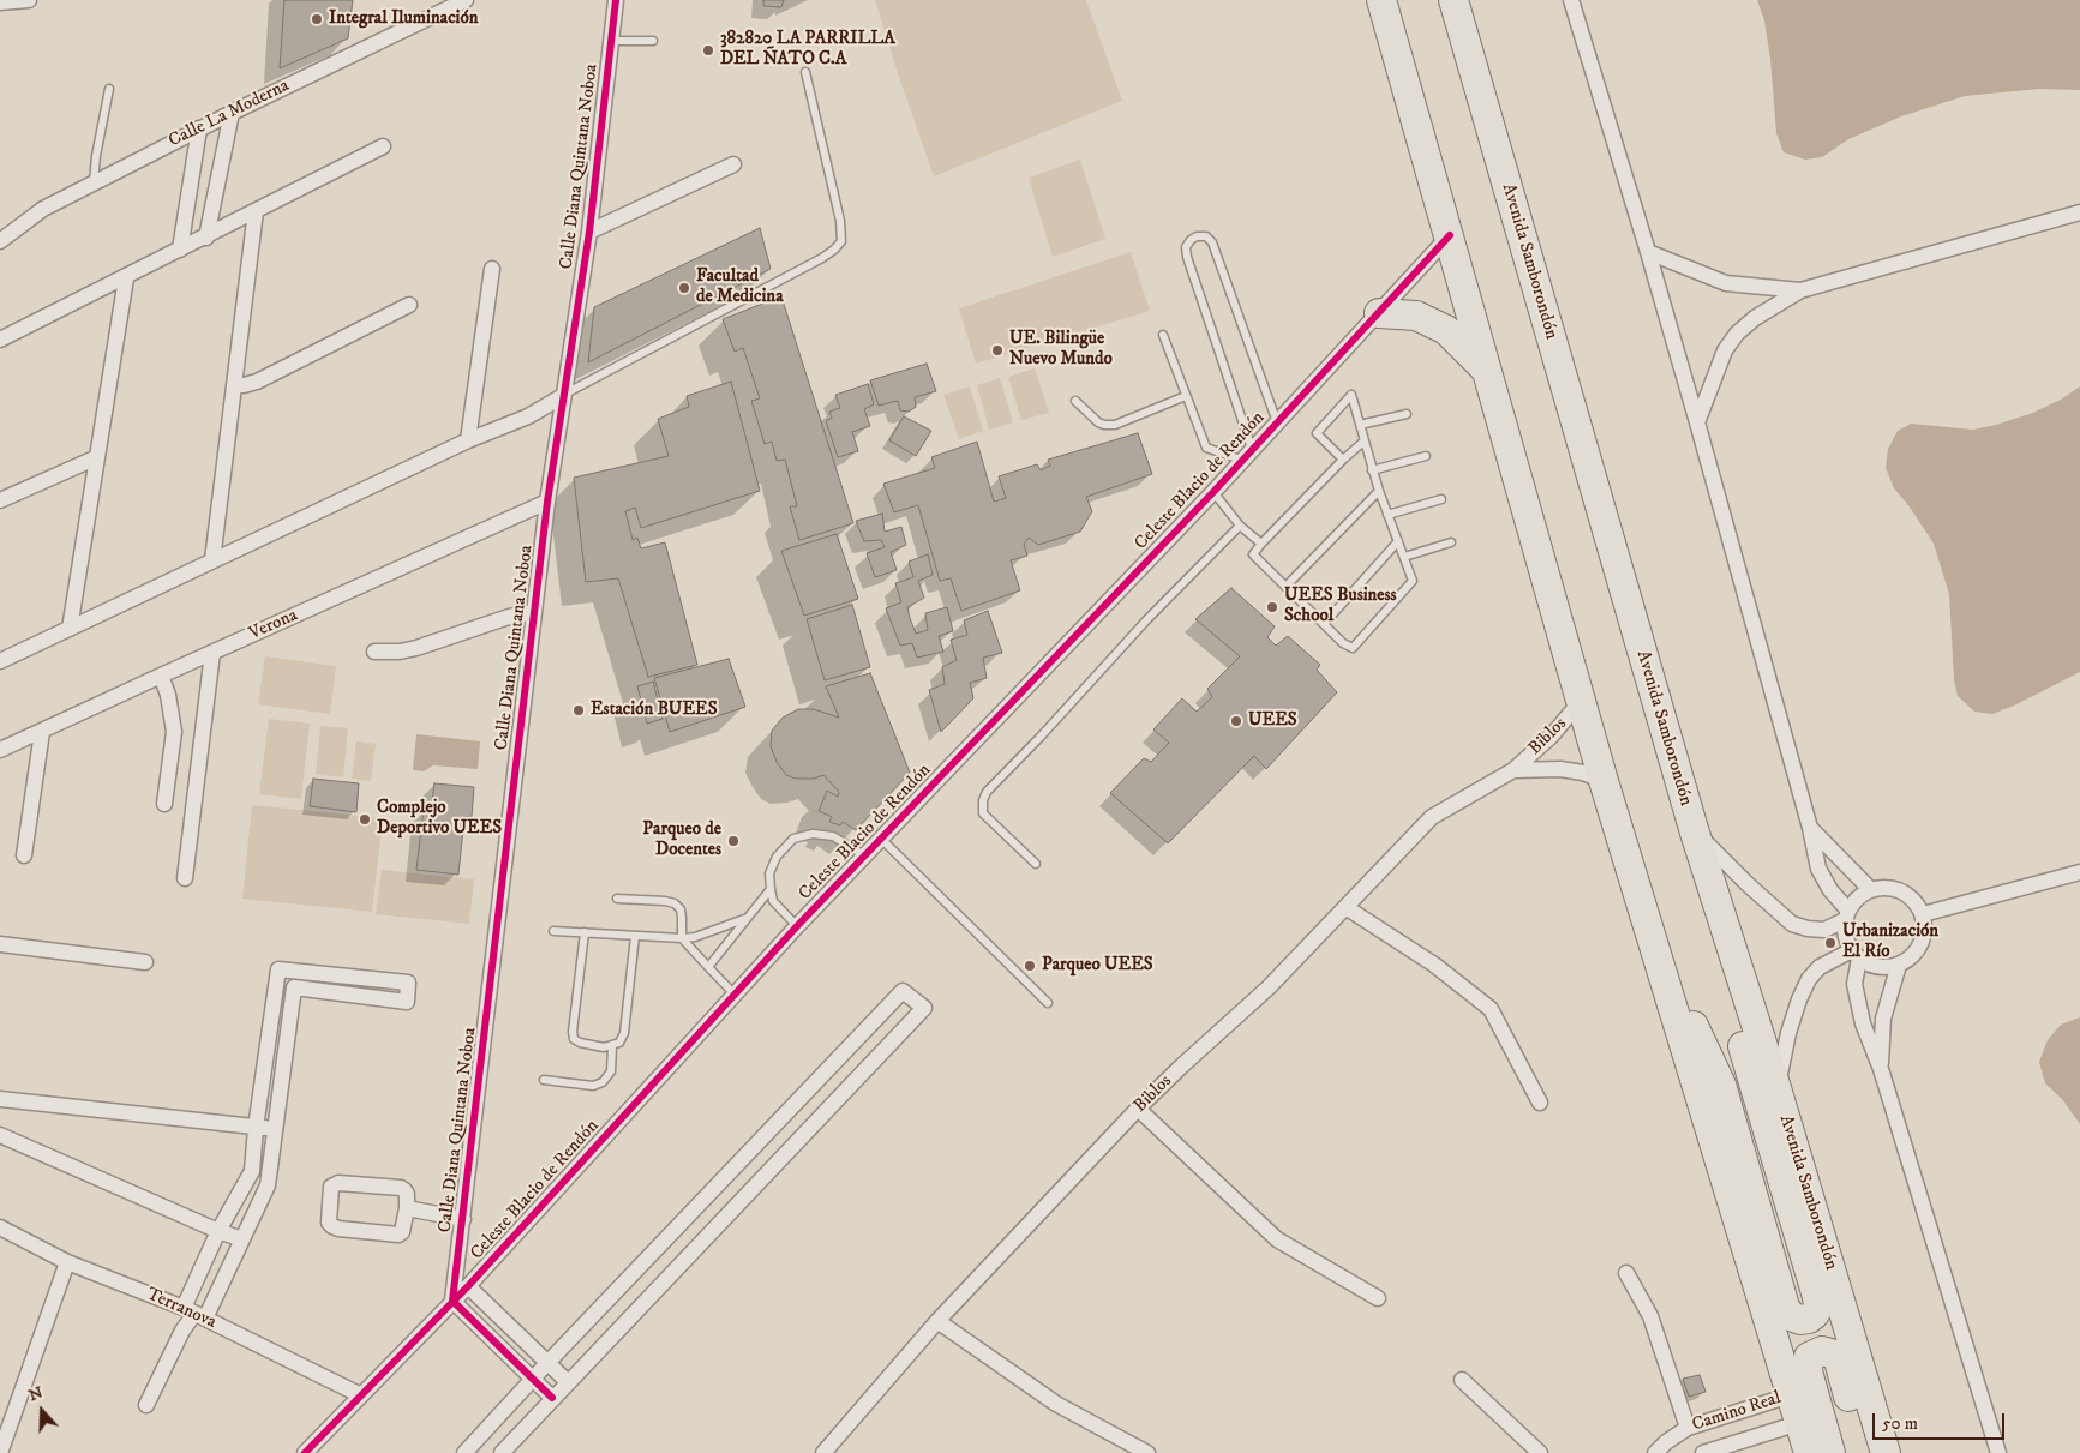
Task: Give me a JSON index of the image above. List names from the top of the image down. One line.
{"streets":{"highway":["Avenida Samborondón"],"street":["Calle La Moderna","Calle Diana Quintana Noboa","Celeste Blacio de Rendón","Verona","Biblos","Terranova","Camino Real"]},"crossings":[["Calle Diana Quintana Noboa","Celeste Blacio de Rendón"],["Calle Diana Quintana Noboa","Verona"],["Celeste Blacio de Rendón","Terranova"]],"places":["Integral Iluminación","382820 LA PARRILLA DEL ÑATO C.A","Facultad de Medicina","UE. Bilingüe Nuevo Mundo","UEES Business School","Estación BUEES","UEES","Complejo Deportivo UEES","Parqueo de Docentes","Urbanización El Río","Parqueo UEES"],"scale_bar":"50 m","north":"top"}
